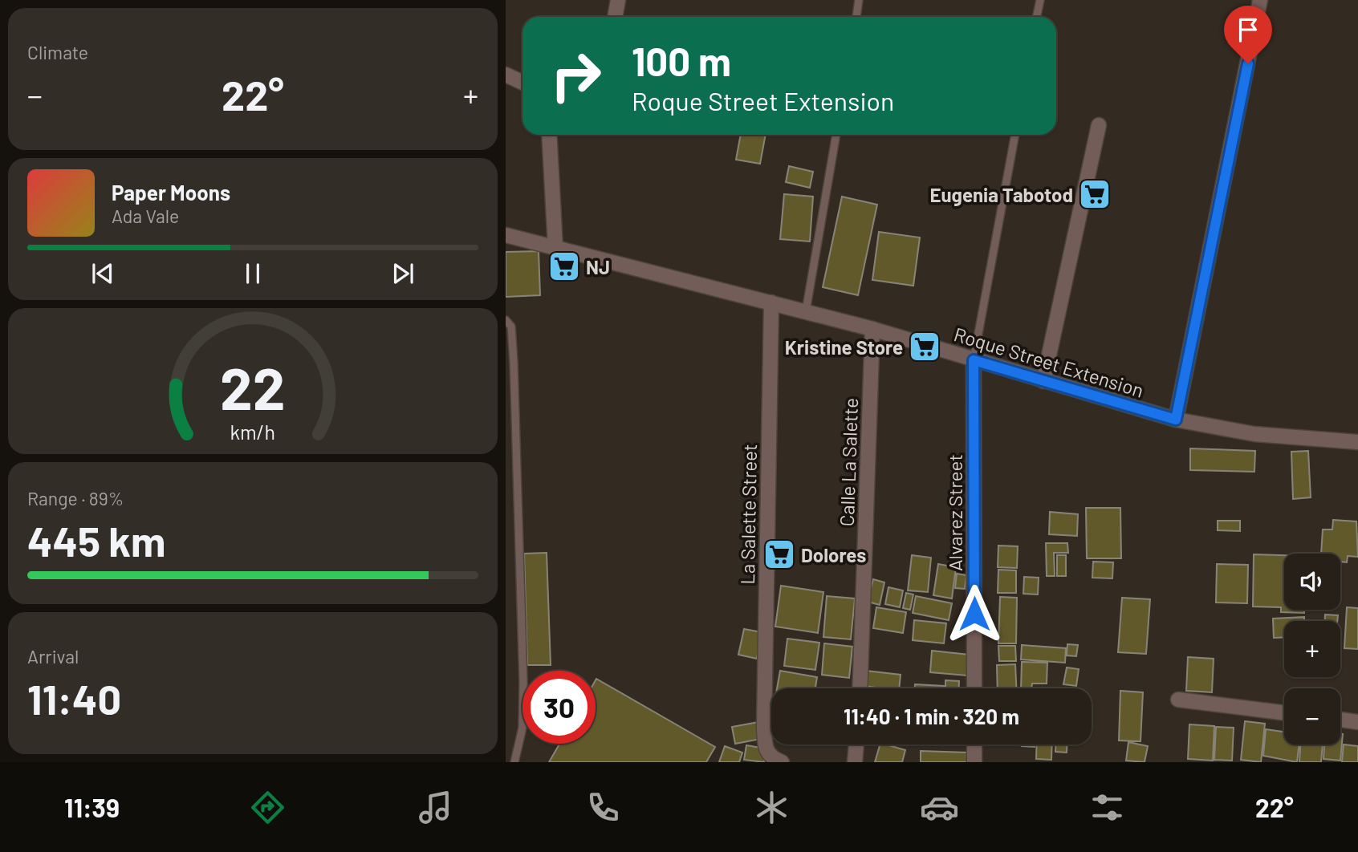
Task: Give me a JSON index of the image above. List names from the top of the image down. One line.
{"streets":{"street":["Roque Street Extension","Calle La Salette","Alvarez Street","La Salette Street"]},"crossings":[["Roque Street Extension","Calle La Salette"],["Roque Street Extension","Alvarez Street"],["Roque Street Extension","La Salette Street"]],"places":{"supermarket":["Eugenia Tabotod","NJ","Kristine Store","Dolores"]},"page":{"tile":["Climate",["Range · 89%","445 km"],["Arrival","11:40"]],"turn":["100 m","Roque Street Extension"],"heat":["−","22°","+"],"song":["Paper Moons","Ada Vale"],"map_buttons":["+","−"],"limit":"30","trip":"11:40 · 1 min · 320 m","tabs":["11:39","22°"],"gauge":["22","km/h"]}}
